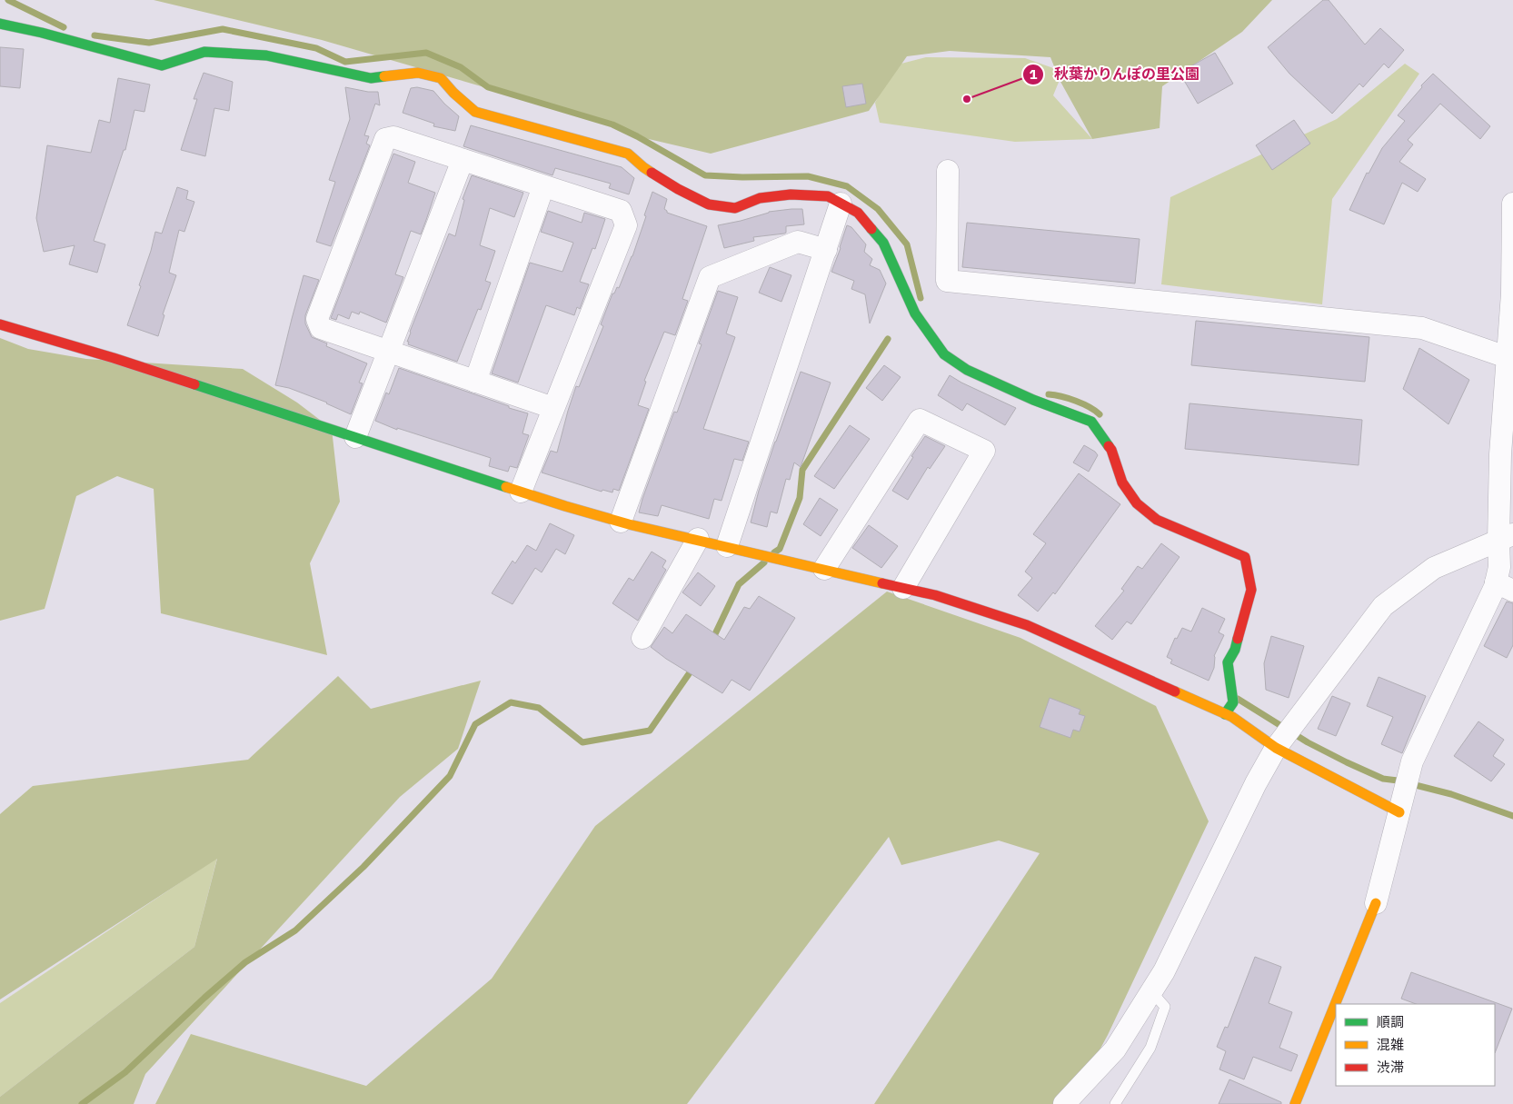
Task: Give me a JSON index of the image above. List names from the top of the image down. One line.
{"places":["秋葉かりんぽの里公園"],"legend":["順調","混雑","渋滞"]}
